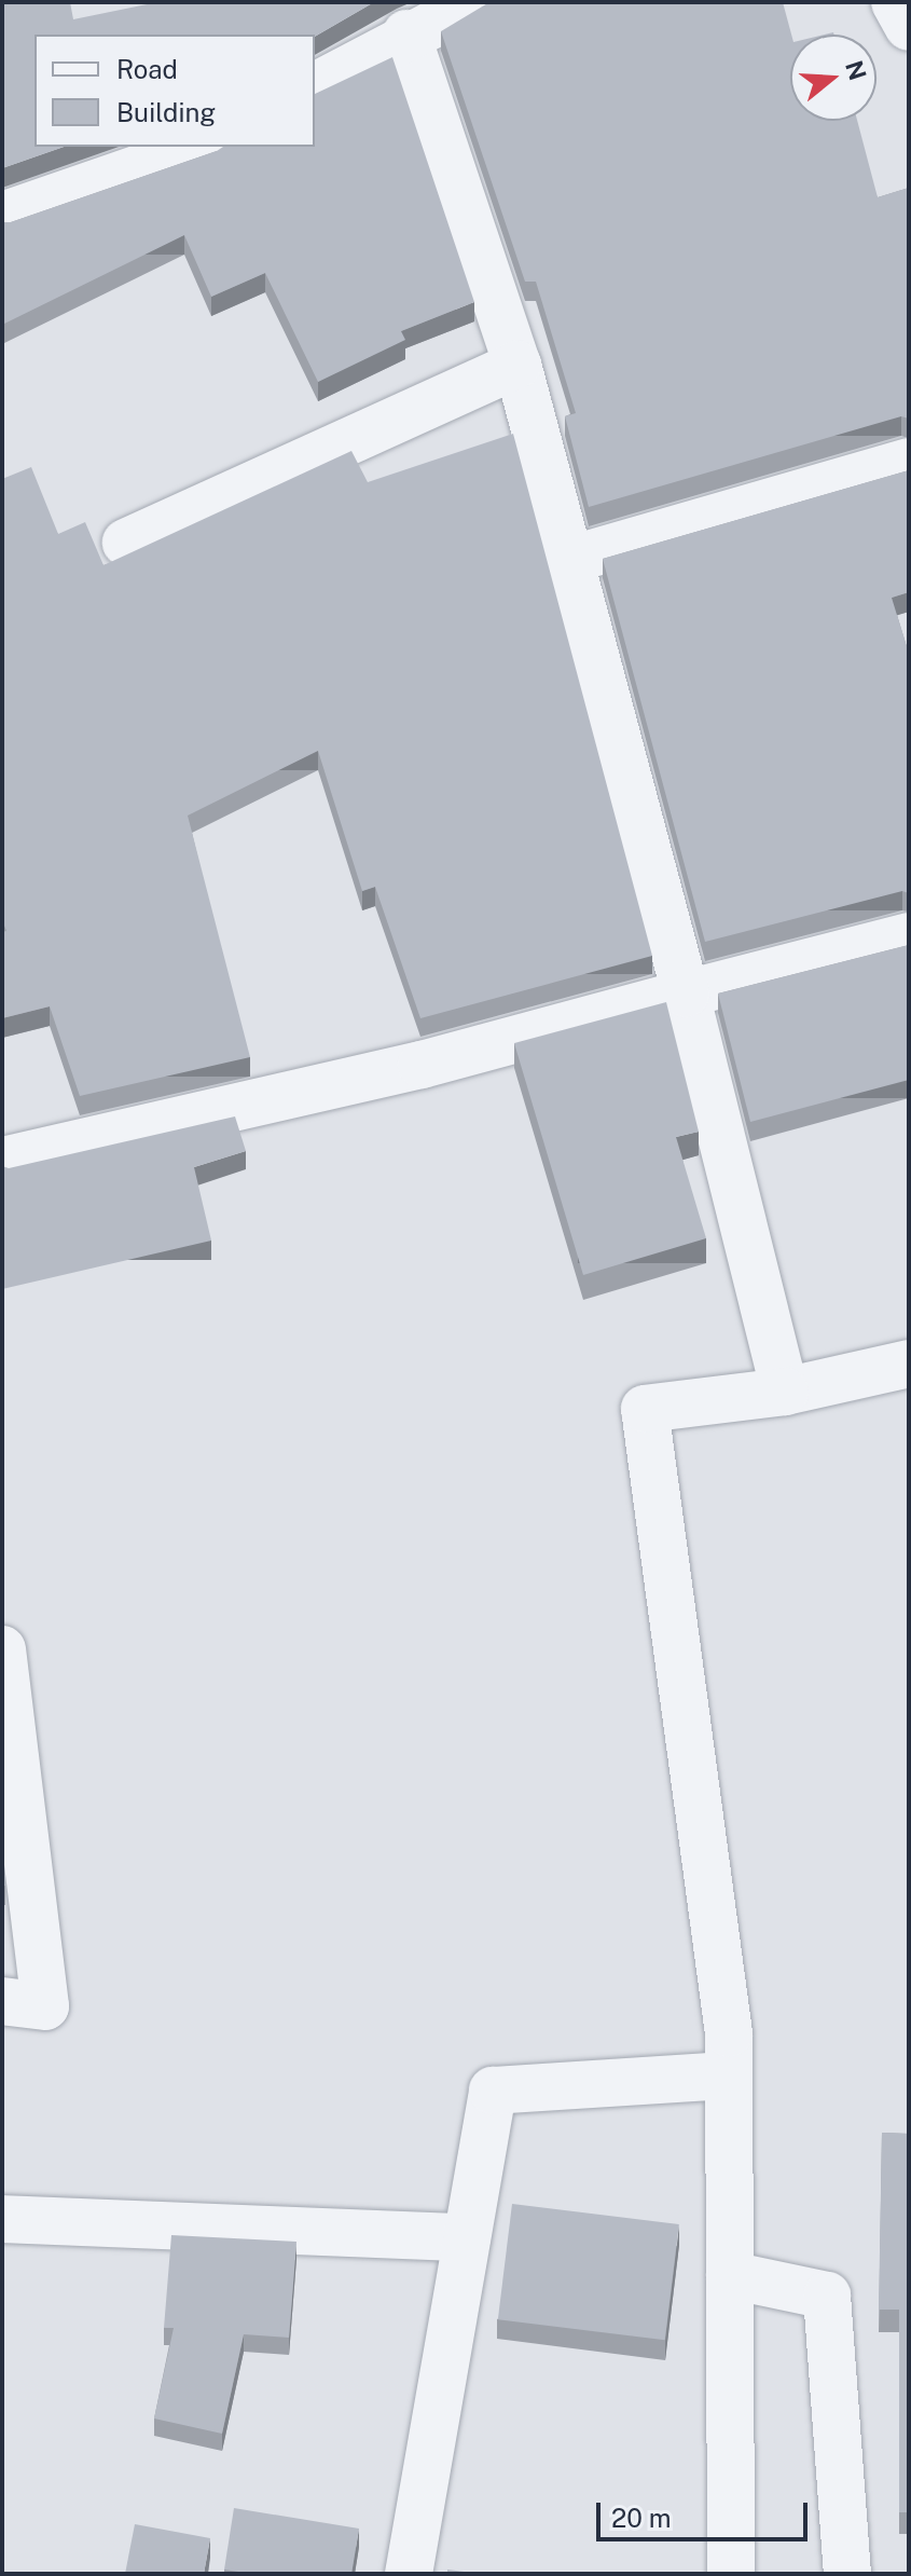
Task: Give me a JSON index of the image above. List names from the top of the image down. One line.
{"legend":["Road","Building"],"scale_bar":"20 m","north":"right"}
